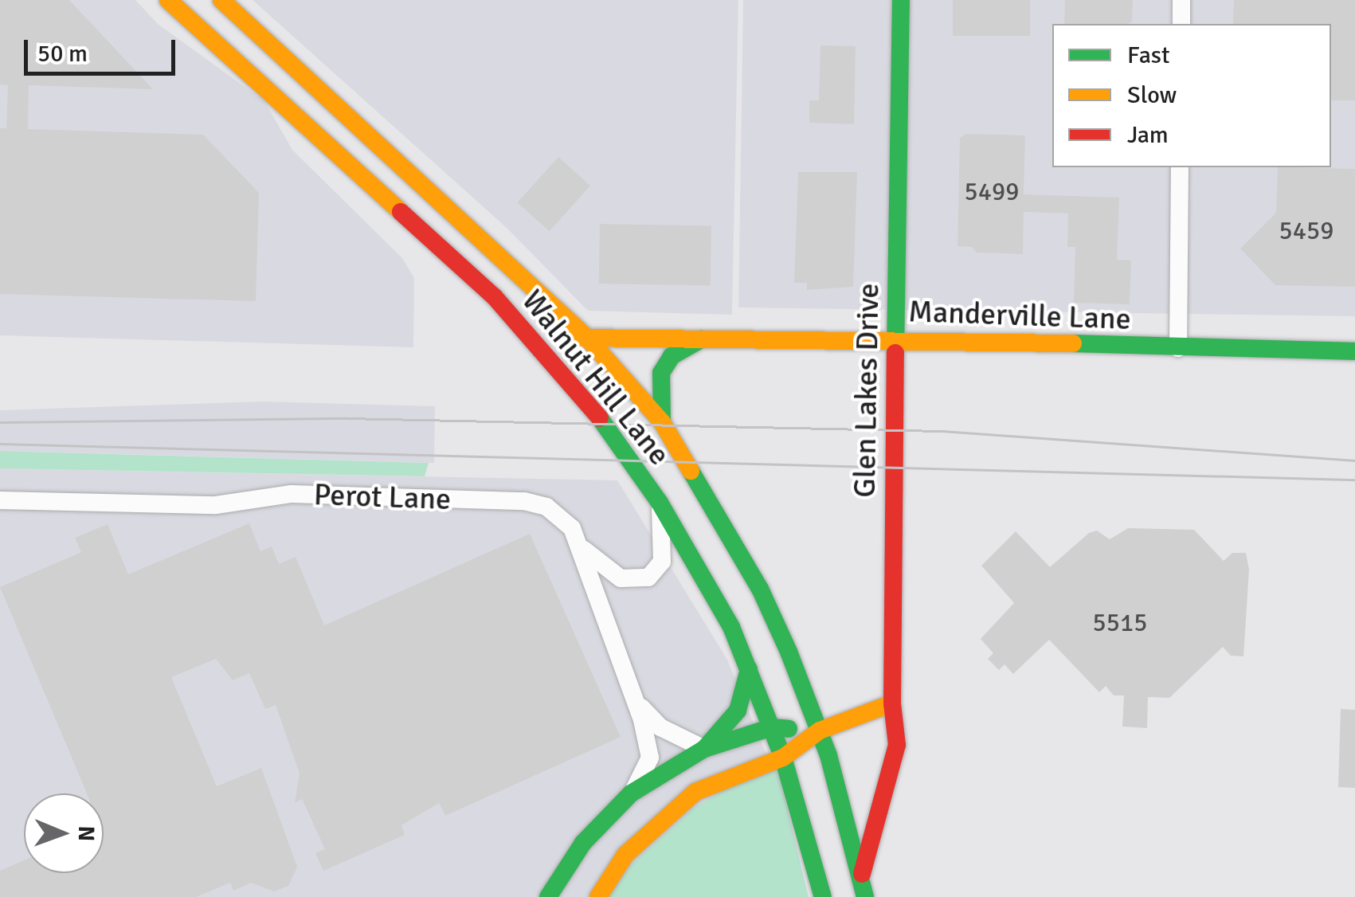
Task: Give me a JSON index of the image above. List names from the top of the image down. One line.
{"streets":{"main road":["Manderville Lane","Walnut Hill Lane","Glen Lakes Drive"],"street":["Perot Lane"]},"crossings":[["Manderville Lane","Walnut Hill Lane"],["Manderville Lane","Glen Lakes Drive"],["Walnut Hill Lane","Glen Lakes Drive"]],"house_numbers":["5499","5459","5515"],"legend":["Fast","Slow","Jam"],"scale_bar":"50 m","north":"right"}
